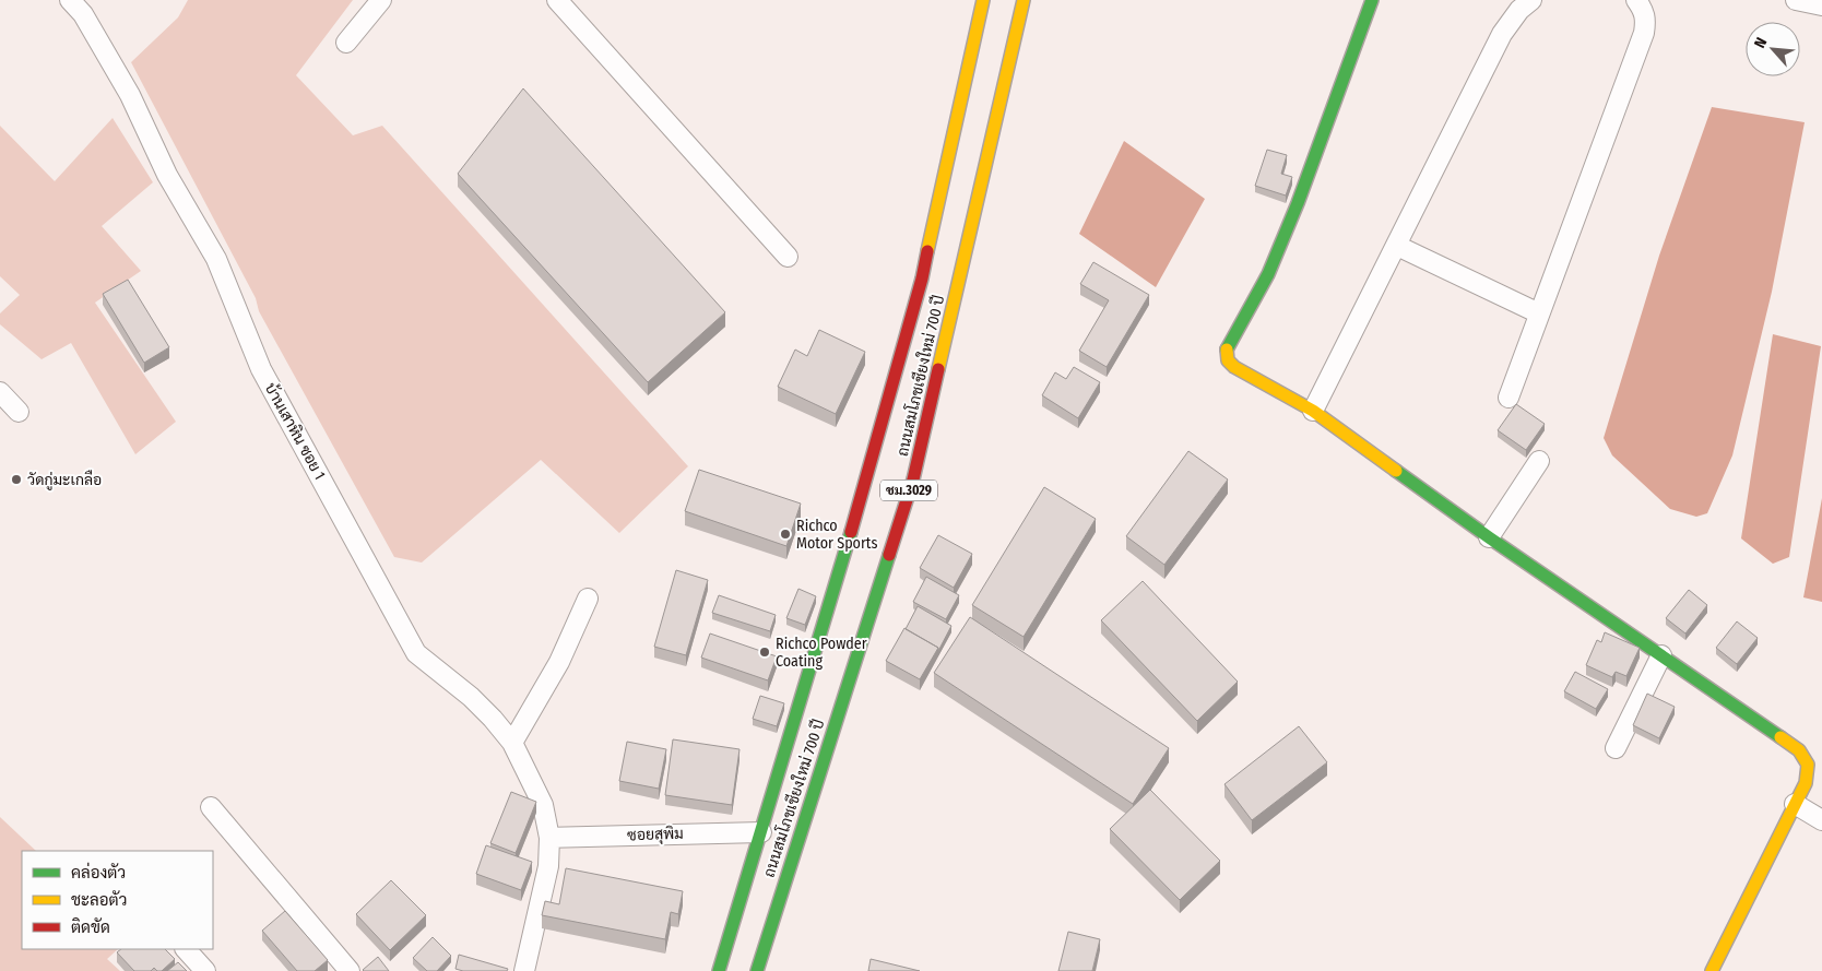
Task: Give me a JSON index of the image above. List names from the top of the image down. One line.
{"streets":{"main road":["ถนนสมโภชเชียงใหม่ 700 ปี","ชม.3029"],"street":["บ้านเสาหิน ซอย 1","ซอยสุพิม"]},"crossings":[["ถนนสมโภชเชียงใหม่ 700 ปี","ซอยสุพิม"],["บ้านเสาหิน ซอย 1","ซอยสุพิม"]],"places":["วัดกู่มะเกลือ","Richco Motor Sports","Richco Powder Coating"],"legend":["คล่องตัว","ชะลอตัว","ติดขัด"],"north":"top left"}
